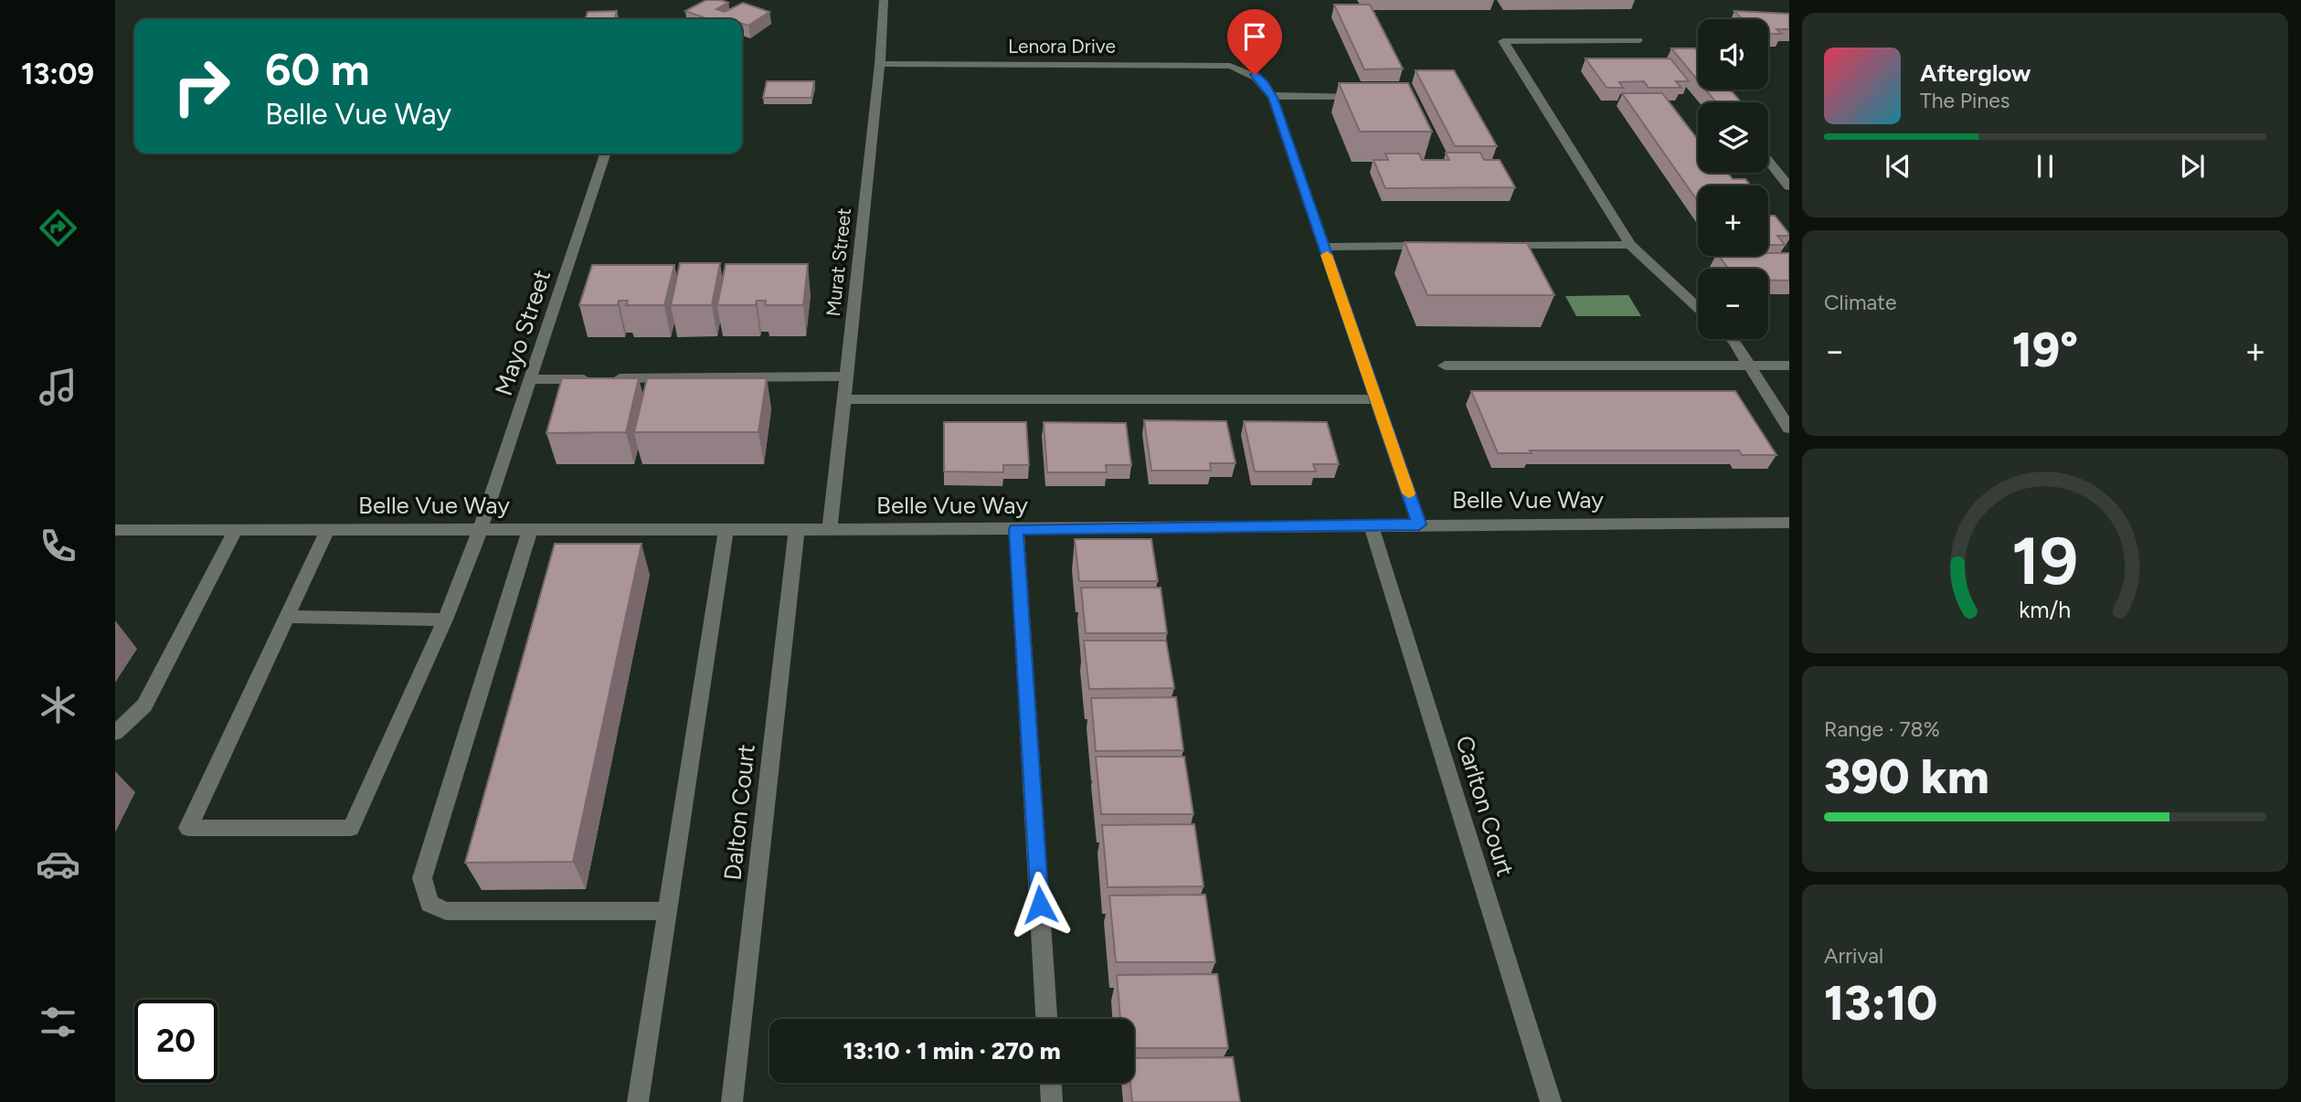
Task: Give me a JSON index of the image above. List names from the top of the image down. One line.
{"streets":{"street":["Lenora Drive","Murat Street","Mayo Street","Belle Vue Way","Carlton Court","Dalton Court"]},"crossings":[["Lenora Drive","Murat Street"],["Murat Street","Belle Vue Way"],["Mayo Street","Belle Vue Way"],["Belle Vue Way","Carlton Court"],["Belle Vue Way","Dalton Court"]],"page":{"tabs":"13:09","map_buttons":["+","−"],"turn":["60 m","Belle Vue Way"],"song":["Afterglow","The Pines"],"tile":["Climate",["Range · 78%","390 km"],["Arrival","13:10"]],"heat":["−","19°","+"],"limit":"20","trip":"13:10 · 1 min · 270 m","gauge":["19","km/h"]}}
